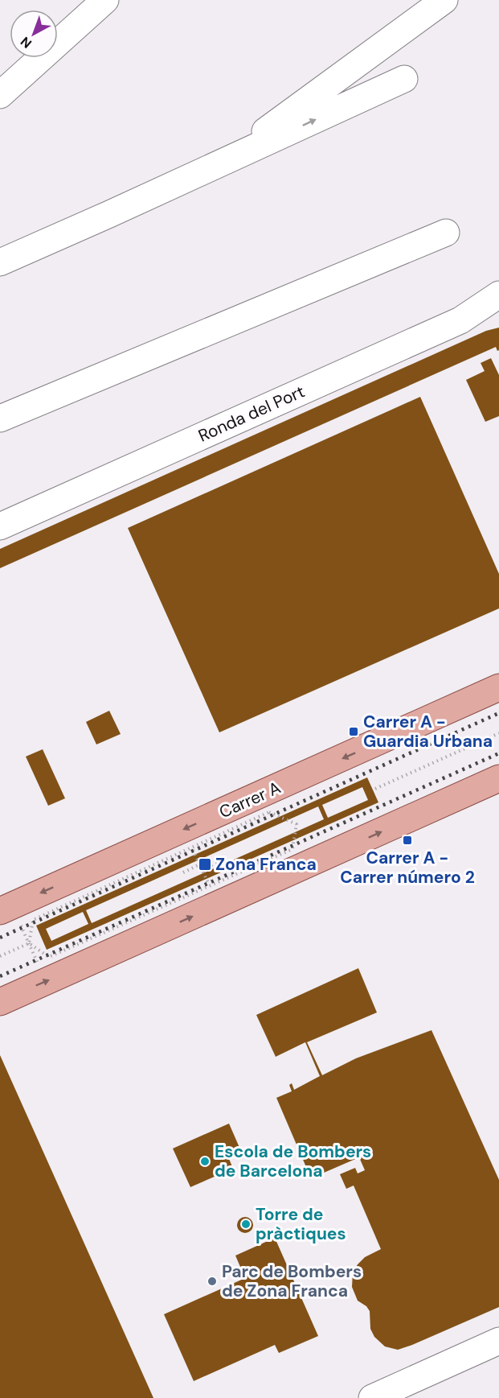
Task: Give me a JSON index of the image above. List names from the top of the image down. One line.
{"streets":{"main road":["Carrer A"],"street":["Ronda del Port"]},"places":{"transit":["Carrer A - Guardia Urbana","Carrer A - Carrer número 2","Zona Franca"],"other":["Escola de Bombers de Barcelona","Torre de pràctiques","Parc de Bombers de Zona Franca"]},"north":"bottom left"}
